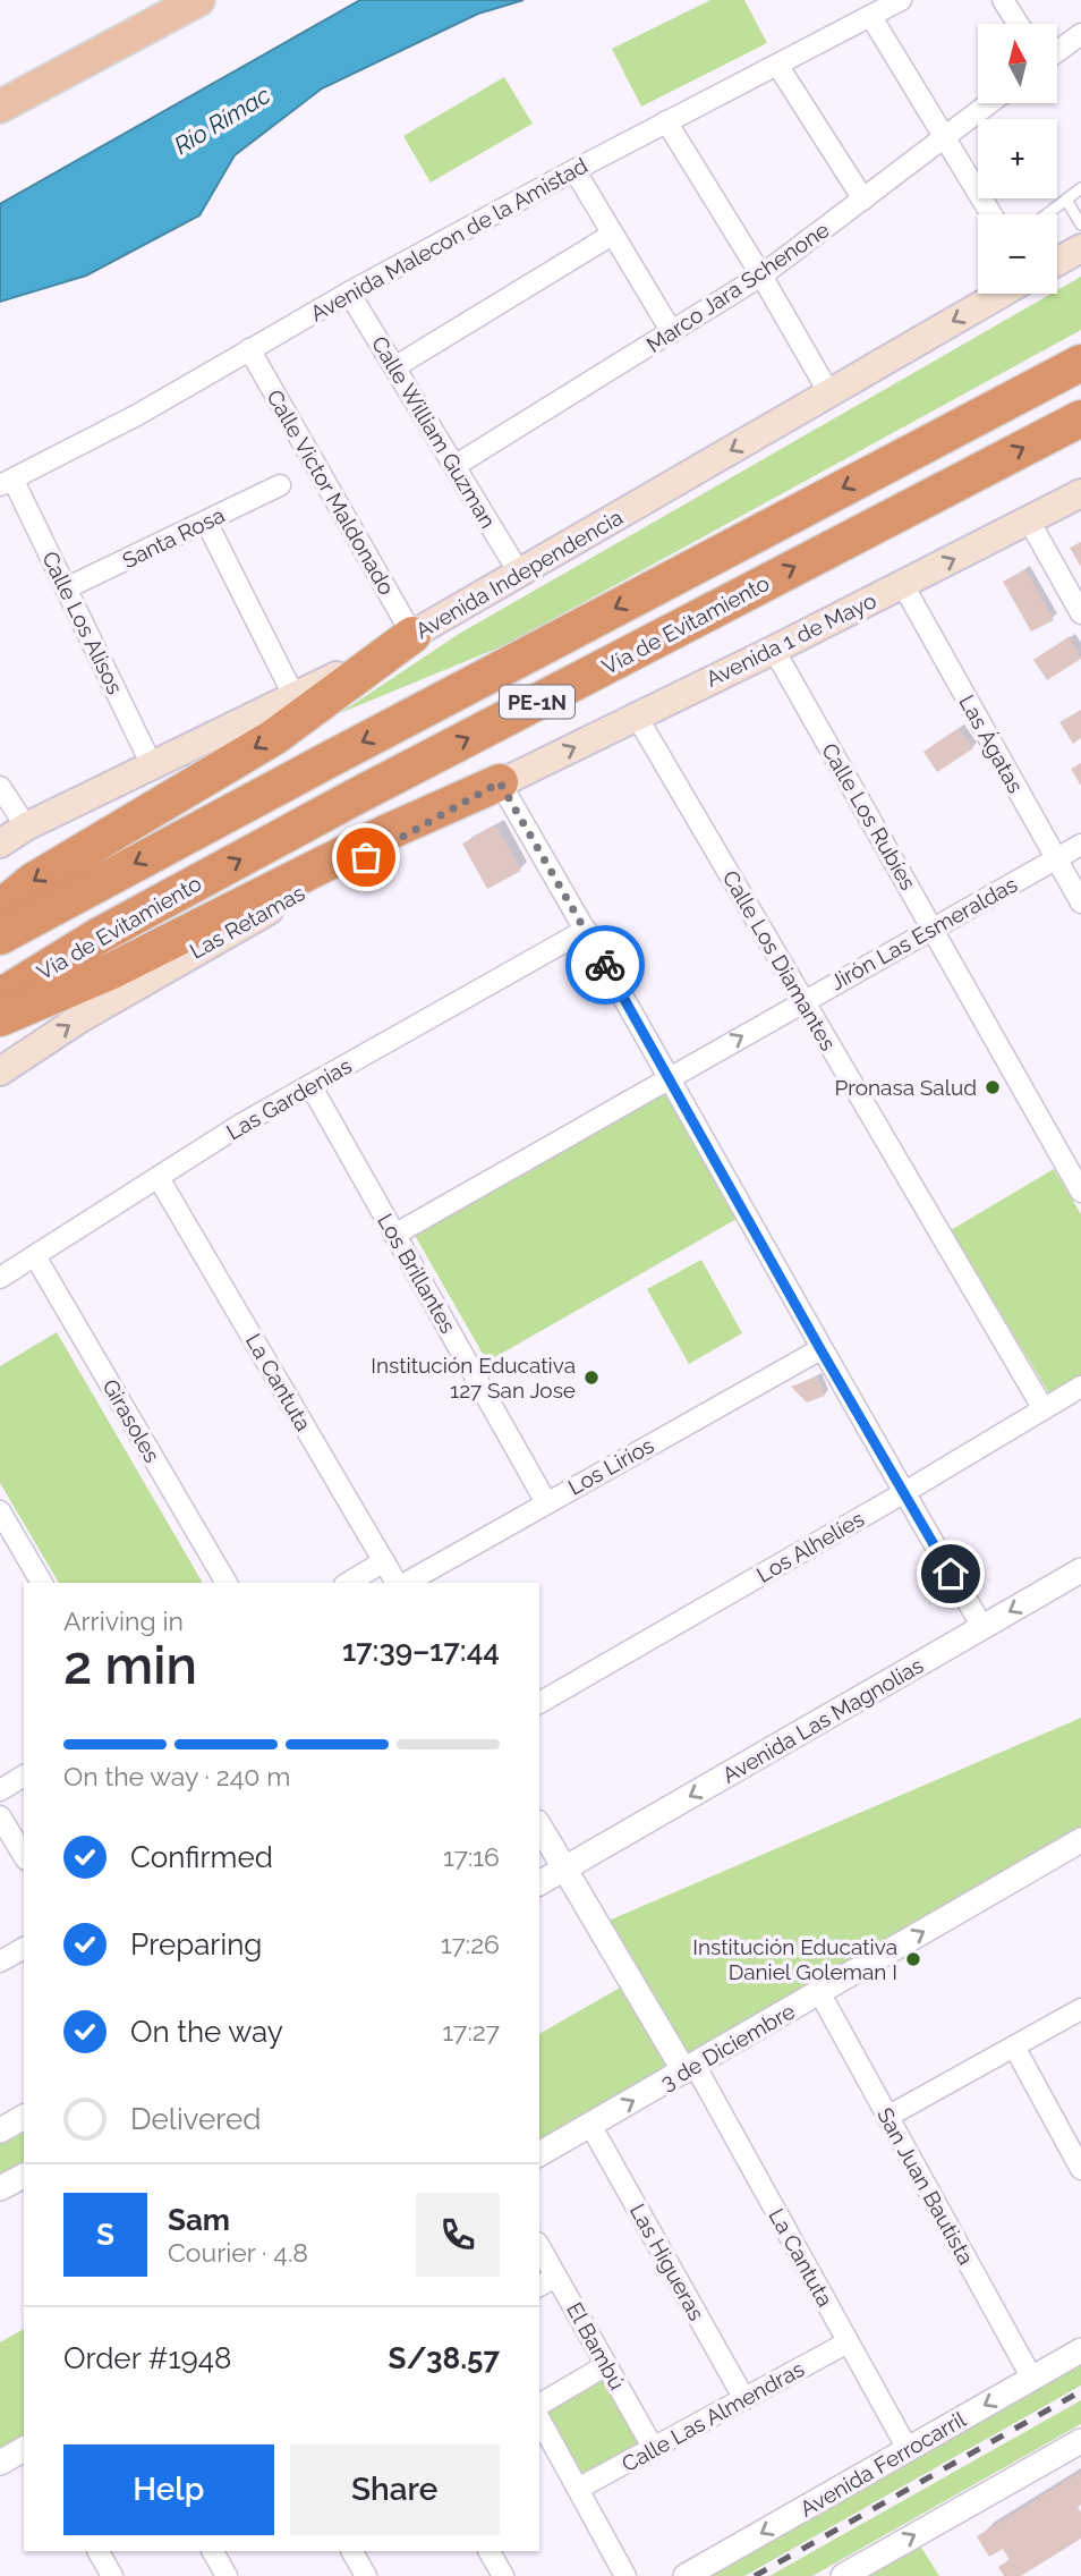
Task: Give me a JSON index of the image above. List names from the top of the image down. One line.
{"streets":{"highway":["Vía de Evitamiento","PE-1N"],"main road":["Avenida Independencia","Avenida 1 de Mayo","Las Retamas"],"street":["Avenida Malecon de la Amistad","Marco Jara Schenone","Calle William Guzman","Calle Victor Maldonado","Santa Rosa","Calle Los Alisos","Las Ágatas","Calle Los Rubíes","Jirón Las Esmeraldas","Calle Los Diamantes","Las Gardenias","Los Brillantes","La Cantuta","Girasoles","Los Lirios","Los Alhelíes","Avenida Las Magnolias","3 de Diciembre","San Juan Bautista","Las Higueras","El Bambú","Calle Las Almendras","Avenida Ferrocarril"]},"crossings":[["Avenida Malecon de la Amistad","Calle William Guzman"],["Avenida Malecon de la Amistad","Calle Victor Maldonado"],["Avenida Malecon de la Amistad","Calle Los Alisos"],["Marco Jara Schenone","Calle William Guzman"],["Calle William Guzman","Avenida Independencia"],["Calle Victor Maldonado","Avenida Independencia"],["Santa Rosa","Calle Los Alisos"],["Avenida Independencia","Calle Los Alisos"],["Avenida 1 de Mayo","Las Ágatas"],["Avenida 1 de Mayo","Calle Los Rubíes"],["Avenida 1 de Mayo","Las Retamas"],["Avenida 1 de Mayo","Calle Los Diamantes"],["Las Ágatas","Jirón Las Esmeraldas"],["Calle Los Rubíes","Jirón Las Esmeraldas"],["Jirón Las Esmeraldas","Calle Los Diamantes"],["Jirón Las Esmeraldas","Los Brillantes"],["Calle Los Diamantes","Los Alhelíes"],["Las Gardenias","Los Brillantes"],["Las Gardenias","La Cantuta"],["Las Gardenias","Girasoles"],["Los Brillantes","Los Lirios"],["La Cantuta","Avenida Las Magnolias"],["La Cantuta","3 de Diciembre"],["La Cantuta","Calle Las Almendras"],["La Cantuta","Avenida Ferrocarril"],["3 de Diciembre","San Juan Bautista"],["3 de Diciembre","Las Higueras"],["San Juan Bautista","Avenida Ferrocarril"],["Las Higueras","Calle Las Almendras"],["El Bambú","Calle Las Almendras"]],"one_way":["Avenida Independencia","Avenida 1 de Mayo","Las Retamas","Avenida Las Magnolias"],"water":["Río Rímac"],"places":["Pronasa Salud","Institución Educativa 127 San Jose","Institución Educativa Daniel Goleman I"],"north":"top","page":{"map_buttons":["+","−"],"heading":["2 min","Arriving in","17:39–17:44"],"panel":["Sam","Courier · 4.8","Order #1948","S/38.57"],"bar":"On the way · 240 m","list":[["Confirmed","17:16"],["Preparing","17:26"],["On the way","17:27"],"Delivered"],"round":"S","buttons":["Help","Share"]}}
